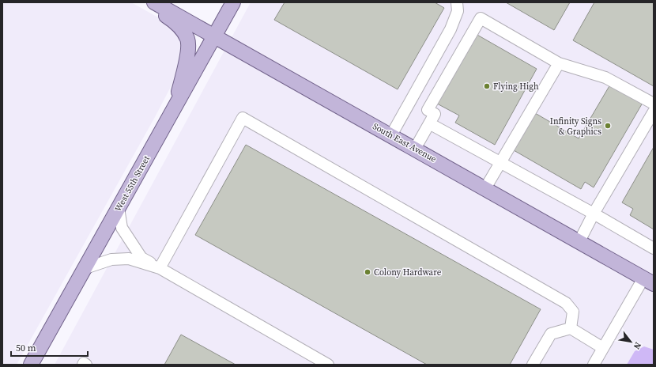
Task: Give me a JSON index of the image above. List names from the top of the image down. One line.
{"streets":{"main road":["South East Avenue","West 55th Street"]},"crossings":[["South East Avenue","West 55th Street"]],"places":["Flying High","Infinity Signs & Graphics","Colony Hardware"],"scale_bar":"50 m","north":"bottom right"}
